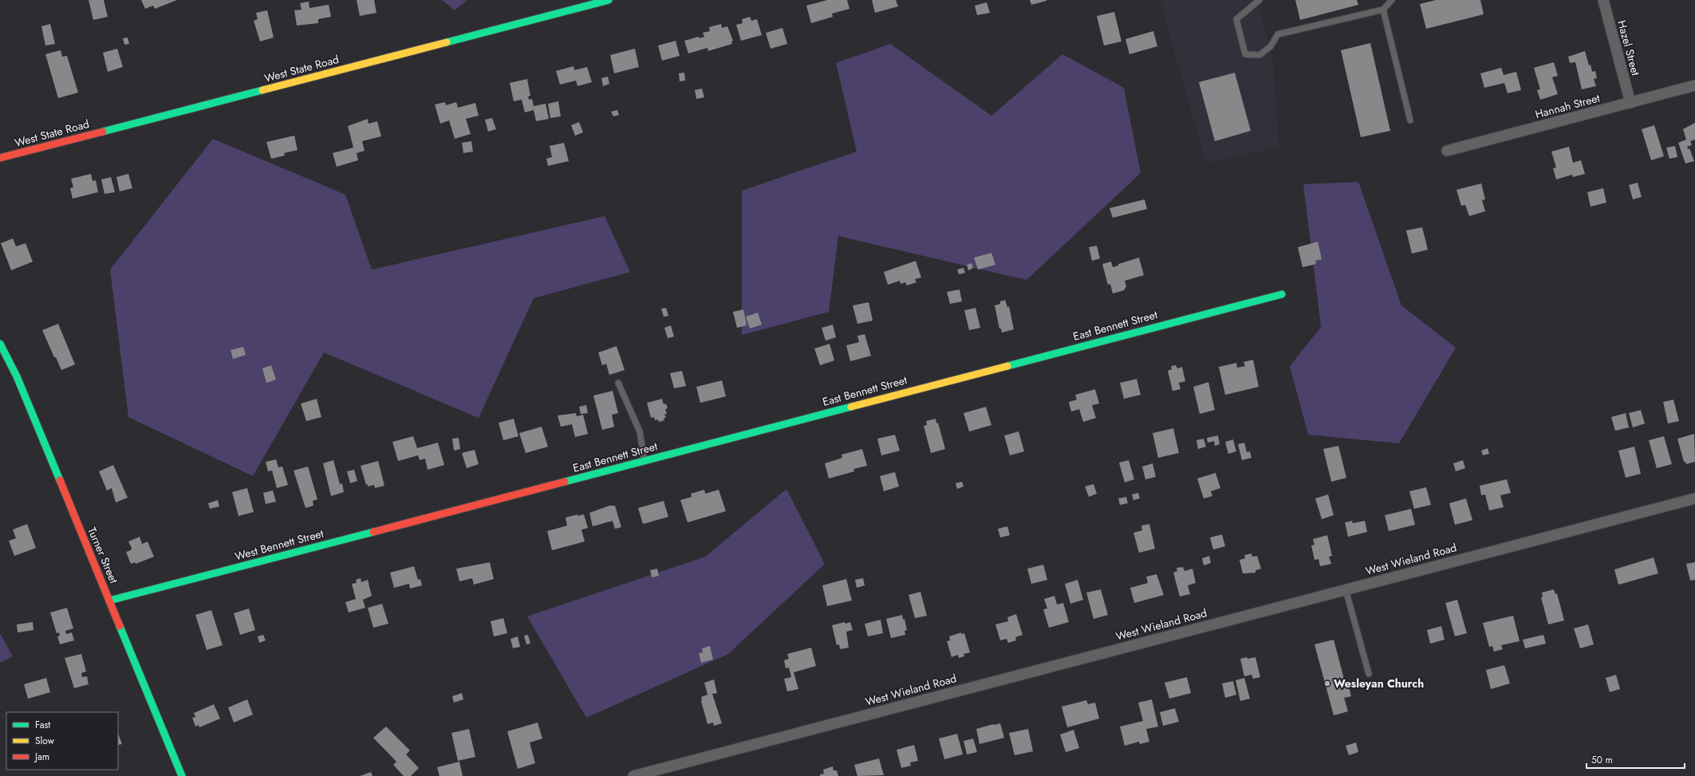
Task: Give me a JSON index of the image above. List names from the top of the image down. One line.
{"streets":{"street":["Hazel Street","West State Road","Hannah Street","East Bennett Street","West Bennett Street","Turner Street","West Wieland Road"]},"crossings":[["Hazel Street","Hannah Street"],["East Bennett Street","West Bennett Street"],["West Bennett Street","Turner Street"]],"places":["Wesleyan Church"],"legend":["Fast","Slow","Jam"],"scale_bar":"50 m"}
